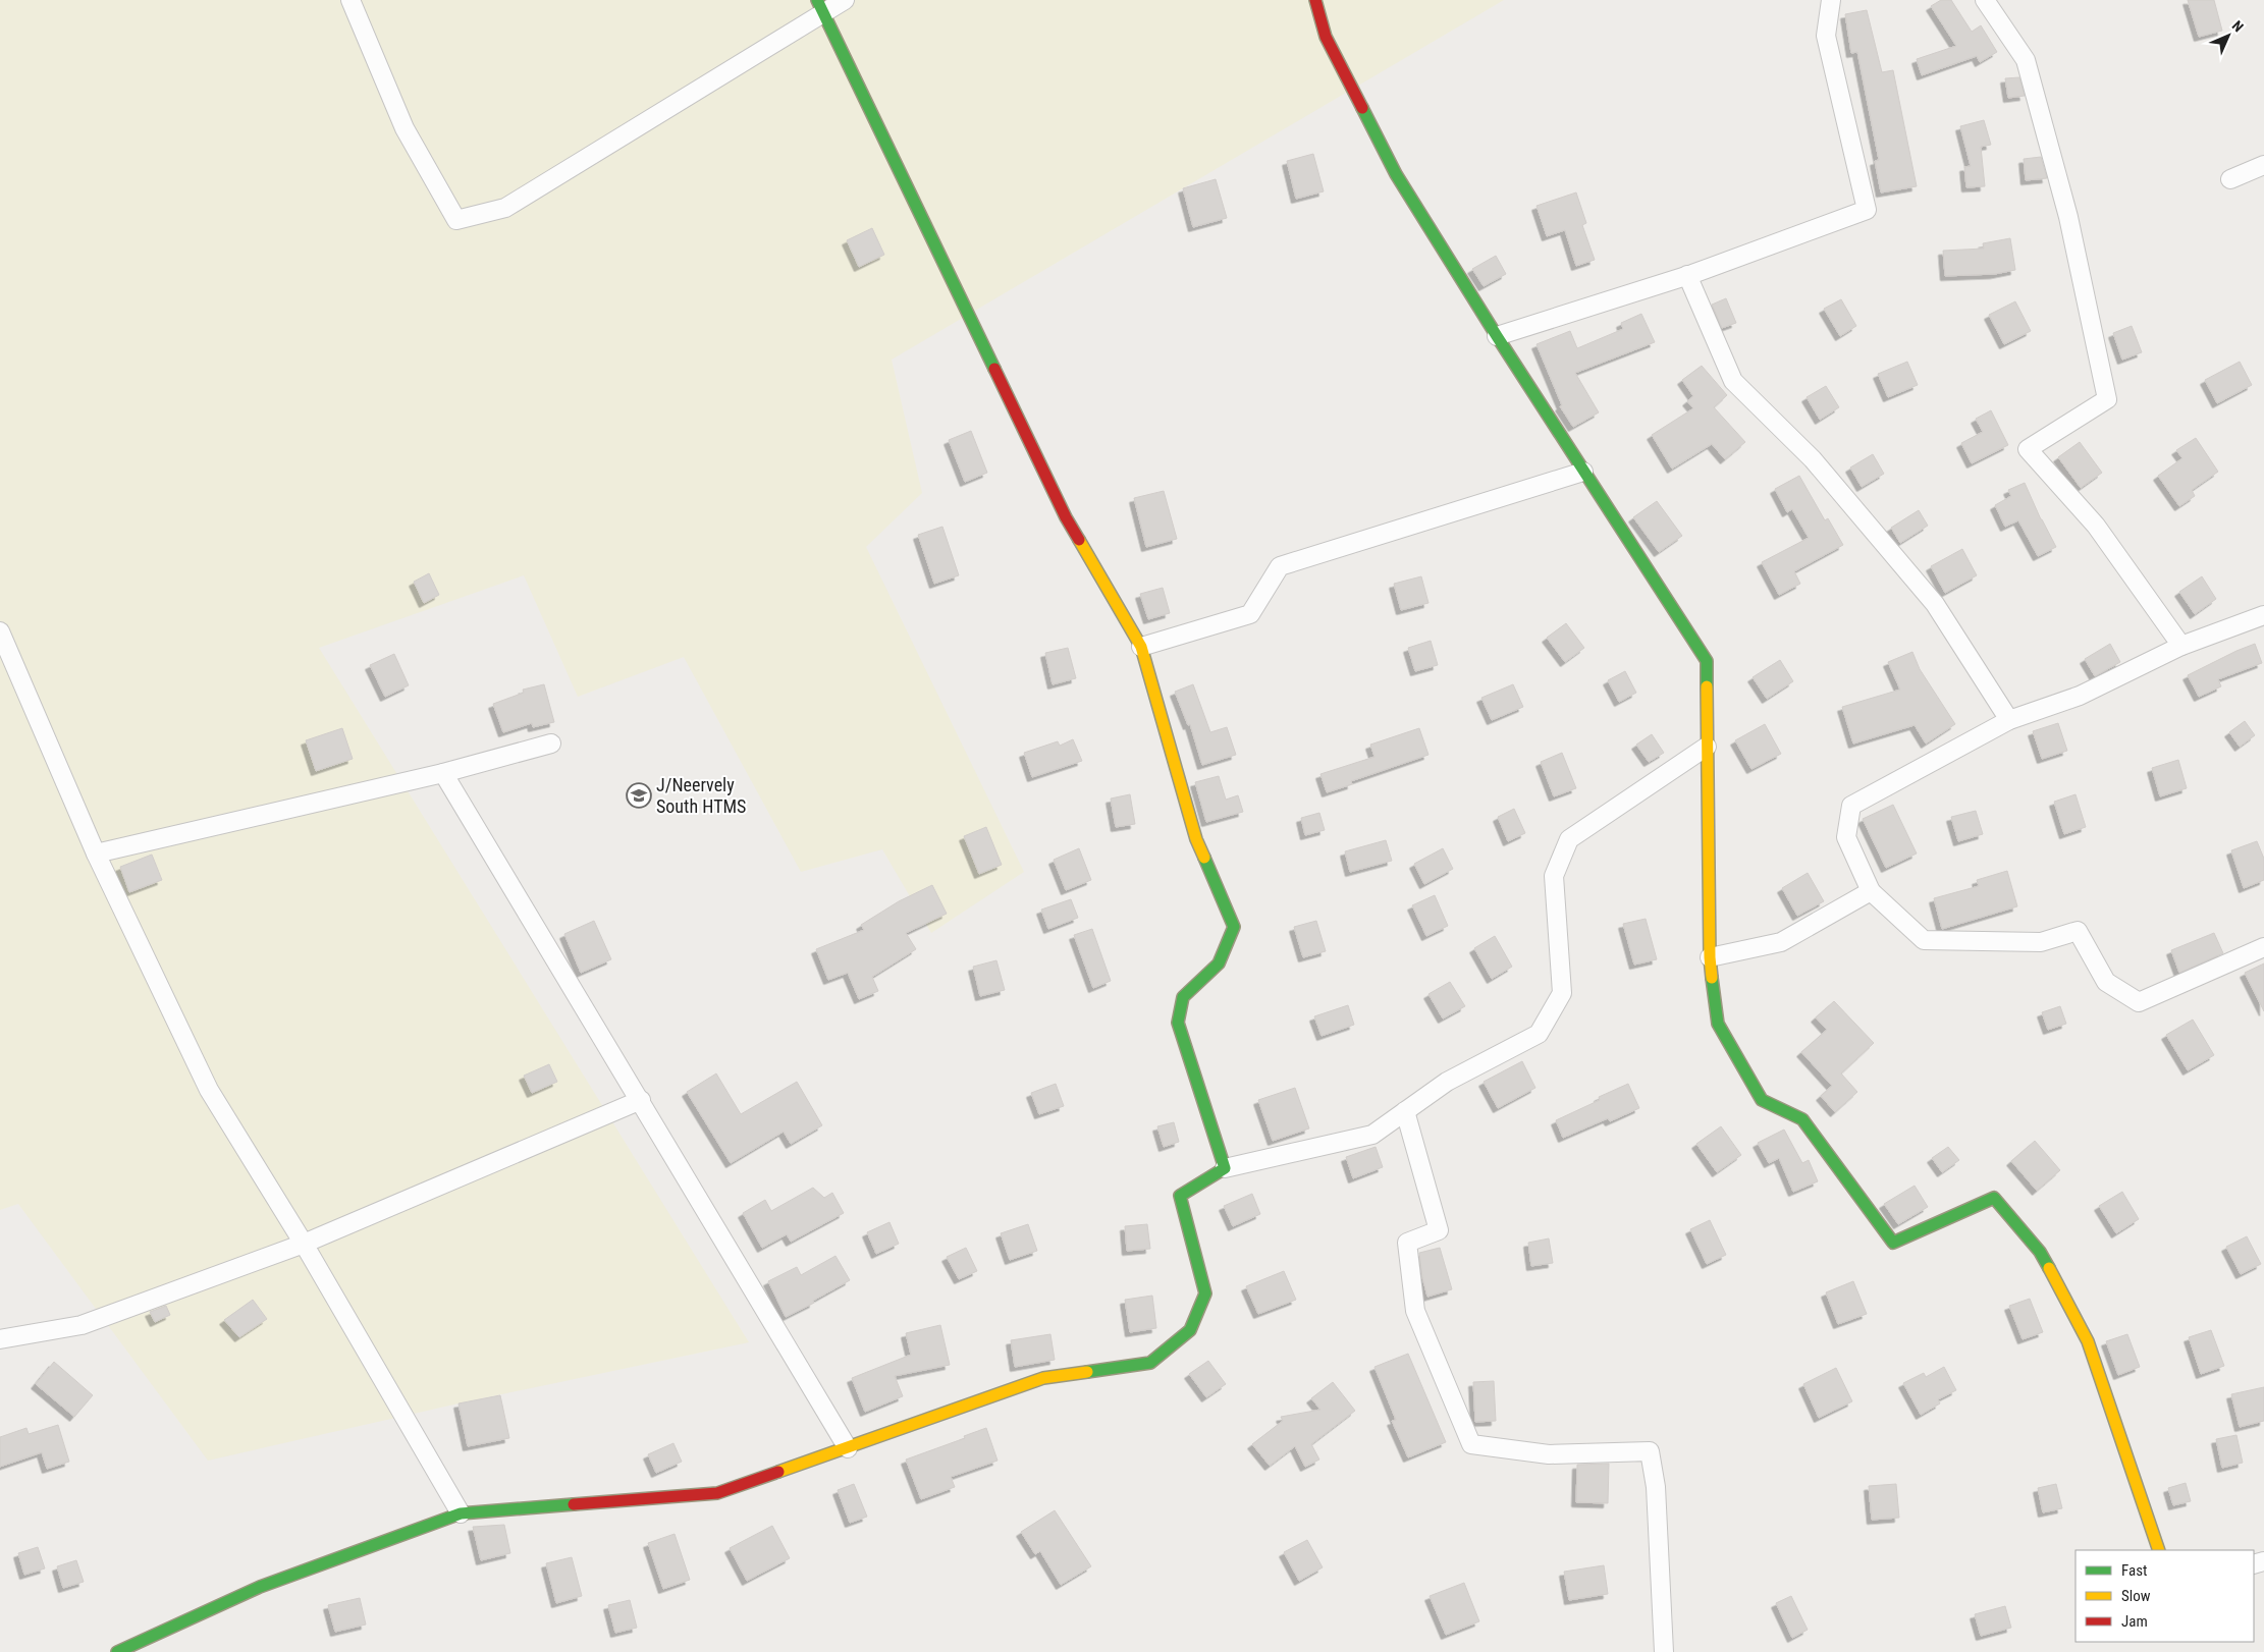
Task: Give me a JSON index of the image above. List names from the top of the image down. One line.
{"places":{"school or university":["J/Neervely South HTMS"]},"legend":["Fast","Slow","Jam"],"north":"top right"}
